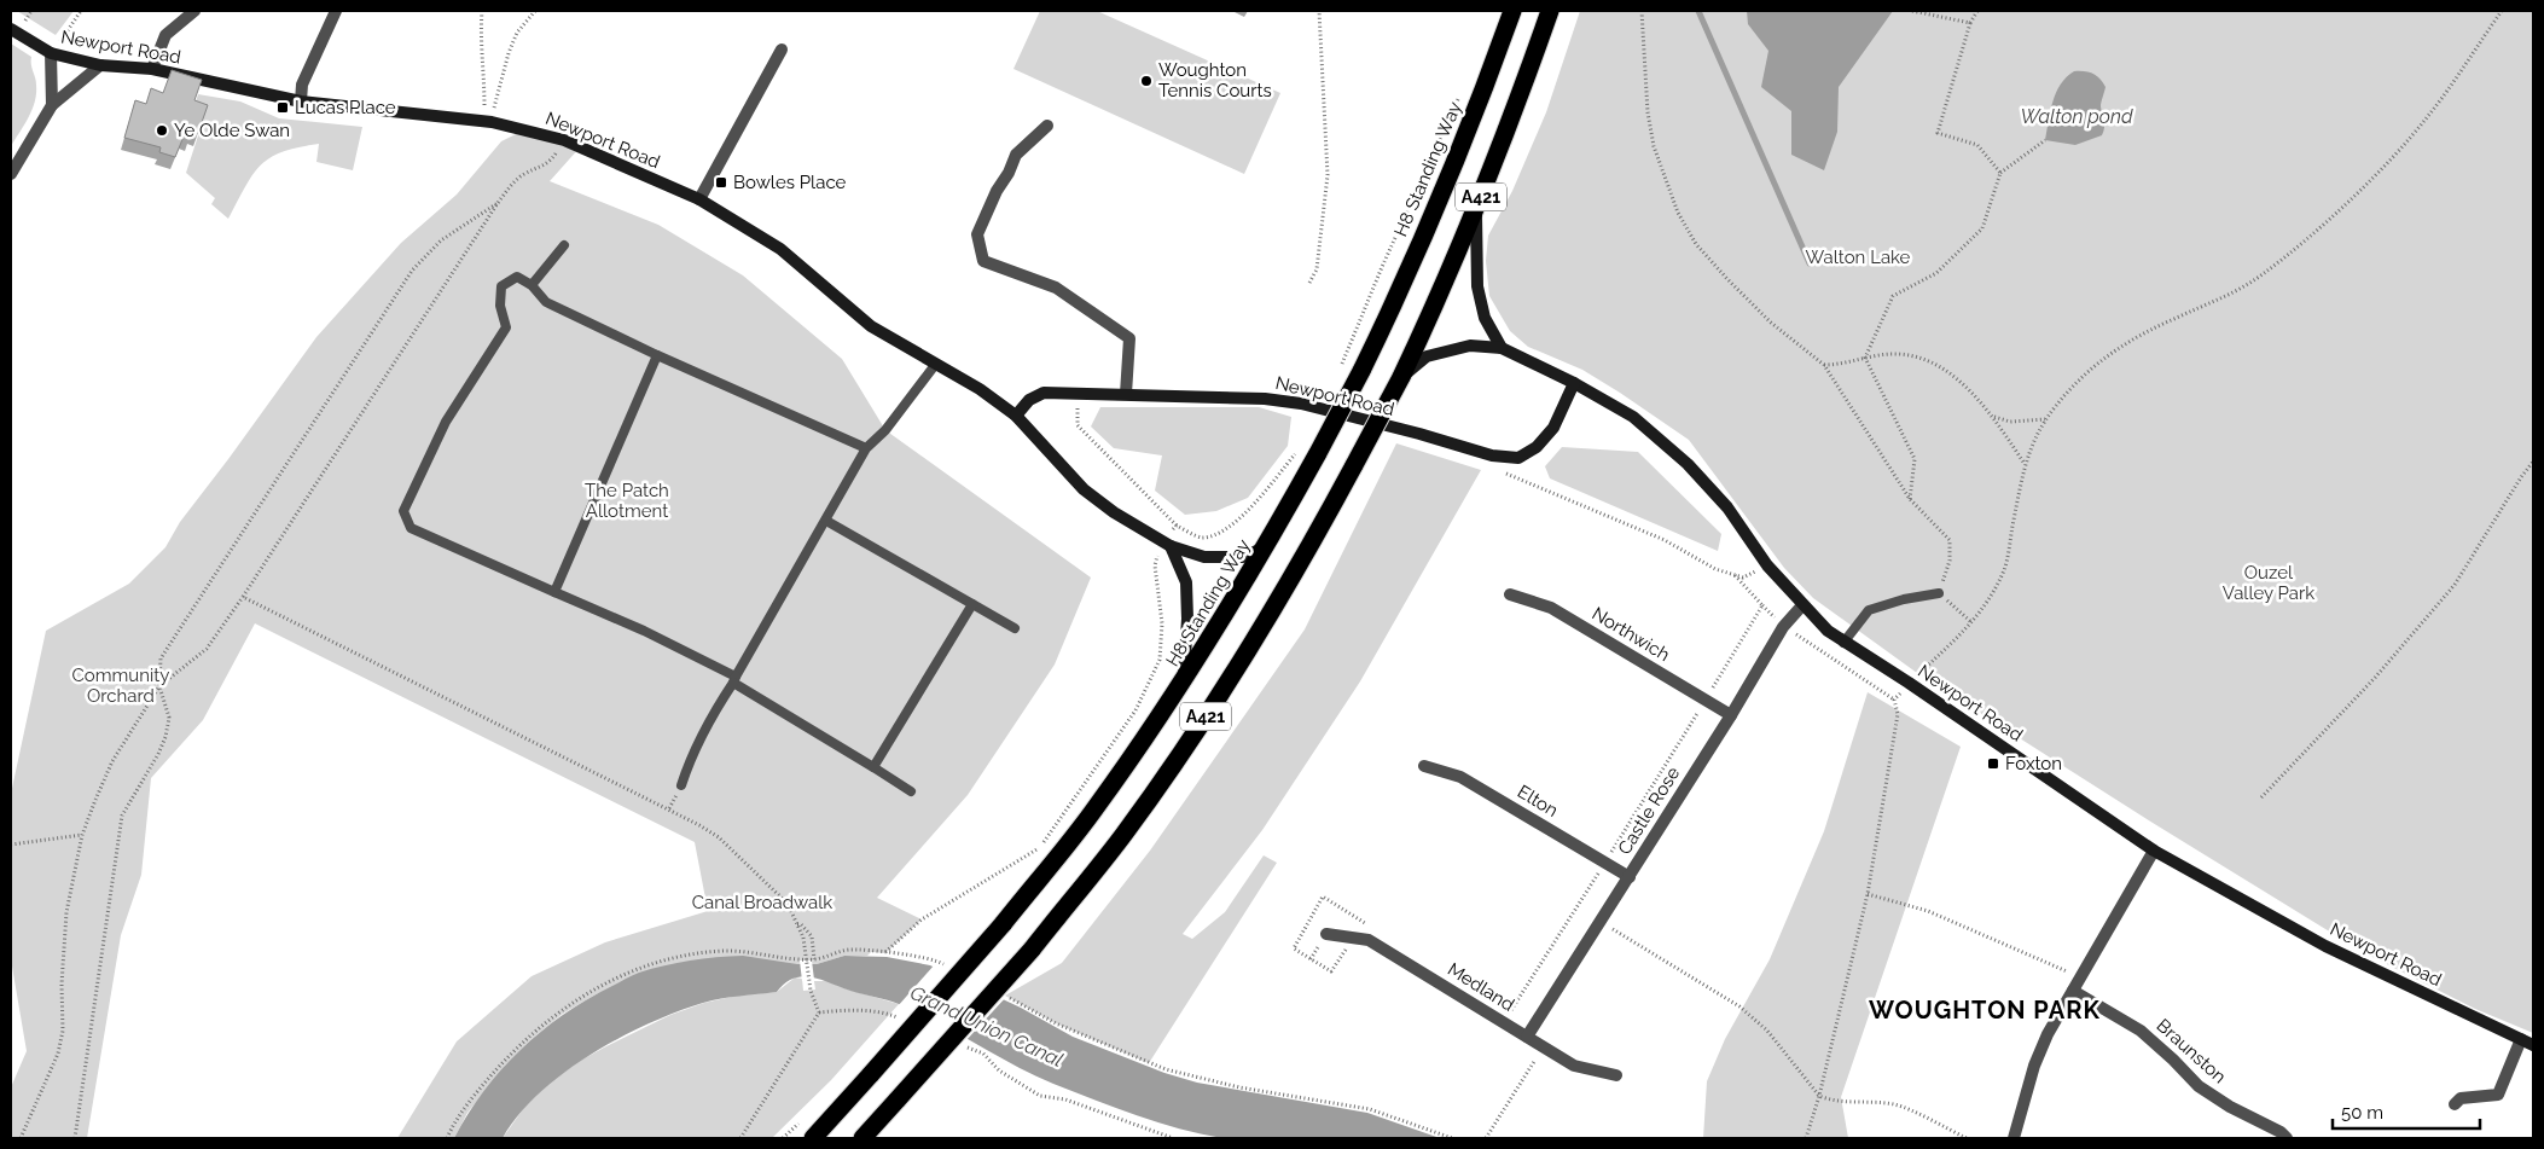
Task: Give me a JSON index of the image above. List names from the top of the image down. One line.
{"streets":{"highway":["H8 Standing Way","A421"],"street":["Newport Road","Northwich","Elton","Castle Rose","Medland","Braunston"]},"crossings":[["Newport Road","H8 Standing Way"],["Newport Road","Castle Rose"],["Northwich","Castle Rose"],["Elton","Castle Rose"],["Castle Rose","Medland"]],"districts":["WOUGHTON PARK"],"water":["Walton pond","Grand Union Canal"],"parks":["Walton Lake","The Patch Allotment","Ouzel Valley Park","Community Orchard","Canal Broadwalk"],"places":{"other":["Woughton Tennis Courts","Ye Olde Swan"],"transit":["Lucas Place","Bowles Place","Foxton"]},"scale_bar":"50 m"}
